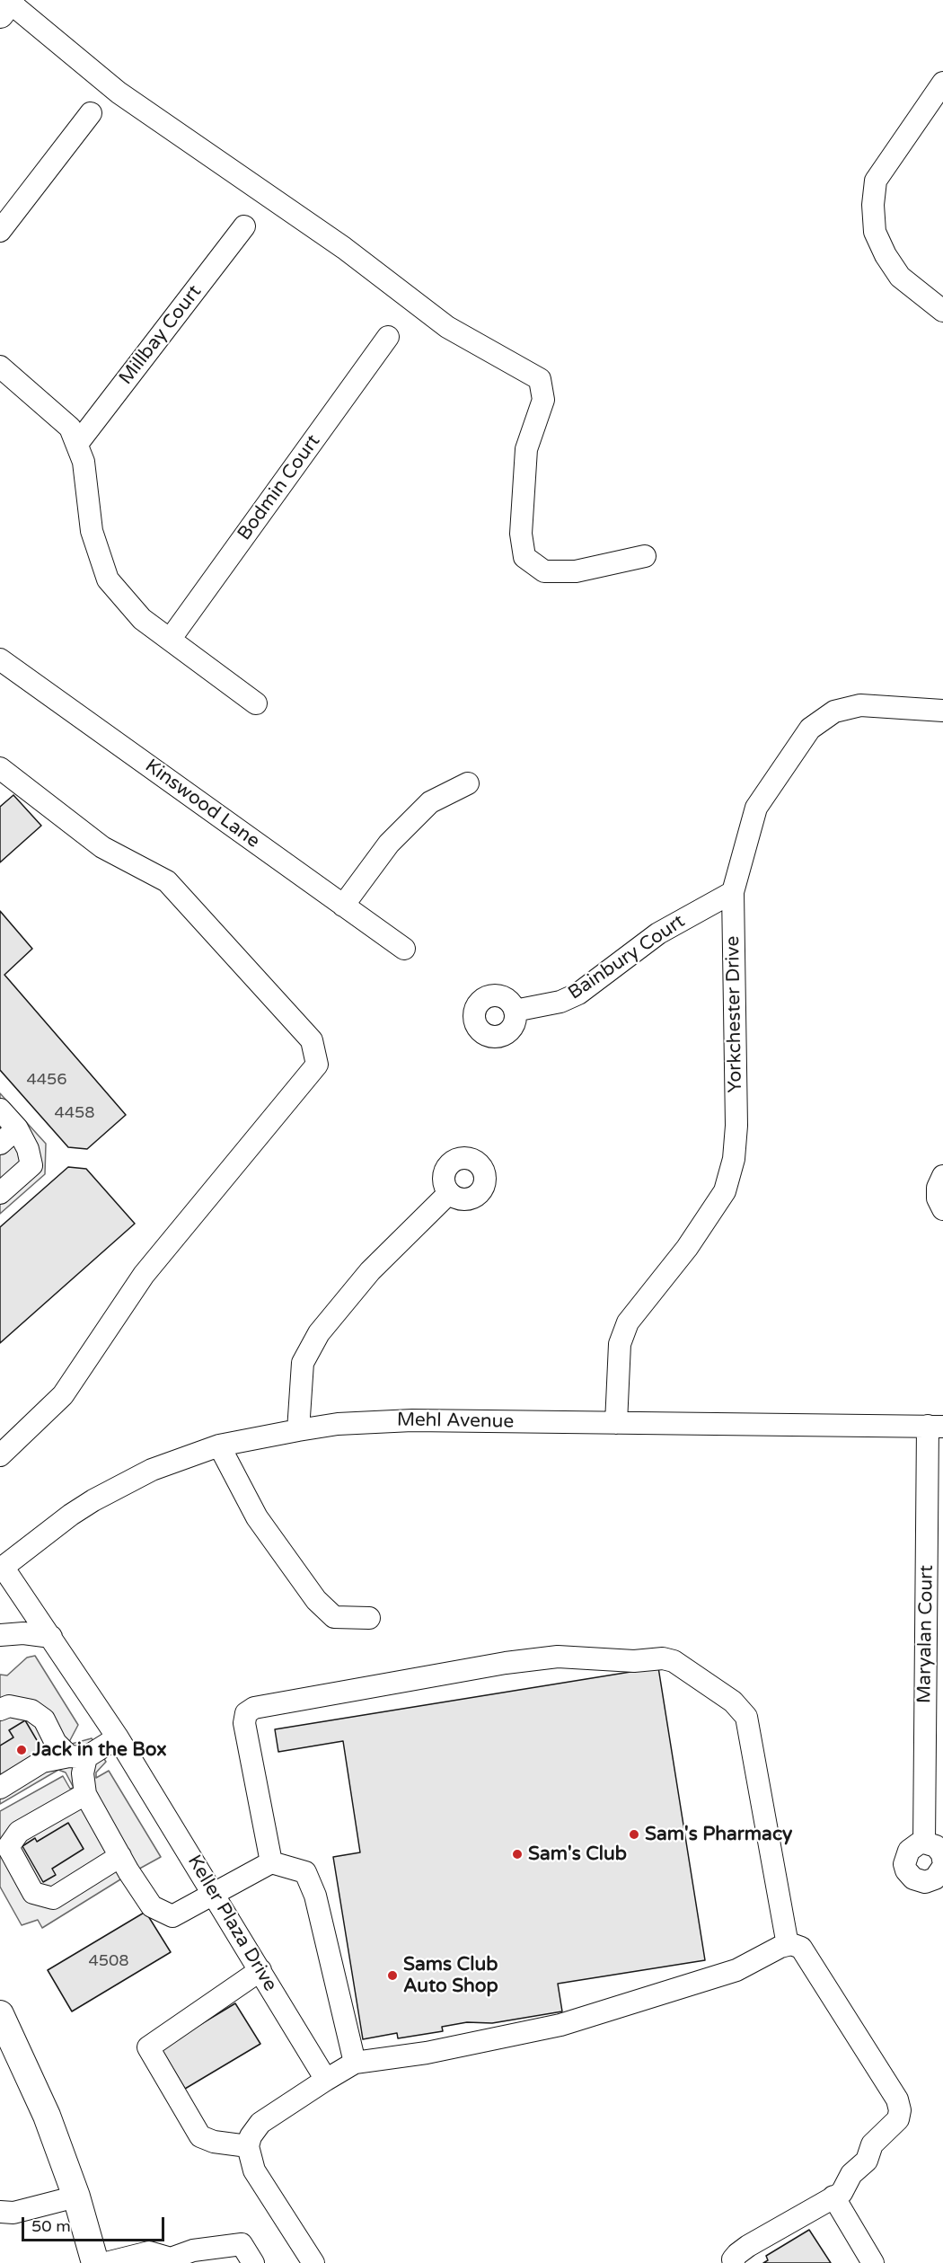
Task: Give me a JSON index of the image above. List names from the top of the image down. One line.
{"streets":{"street":["Millbay Court","Bodmin Court","Kinswood Lane","Bainbury Court","Yorkchester Drive","Mehl Avenue","Maryalan Court","Keller Plaza Drive"]},"crossings":[["Bainbury Court","Yorkchester Drive"],["Yorkchester Drive","Mehl Avenue"],["Mehl Avenue","Maryalan Court"],["Mehl Avenue","Keller Plaza Drive"]],"places":["Jack in the Box","Sam's Pharmacy","Sam's Club","Sams Club Auto Shop"],"house_numbers":["4456","4458","4508"],"scale_bar":"50 m"}
